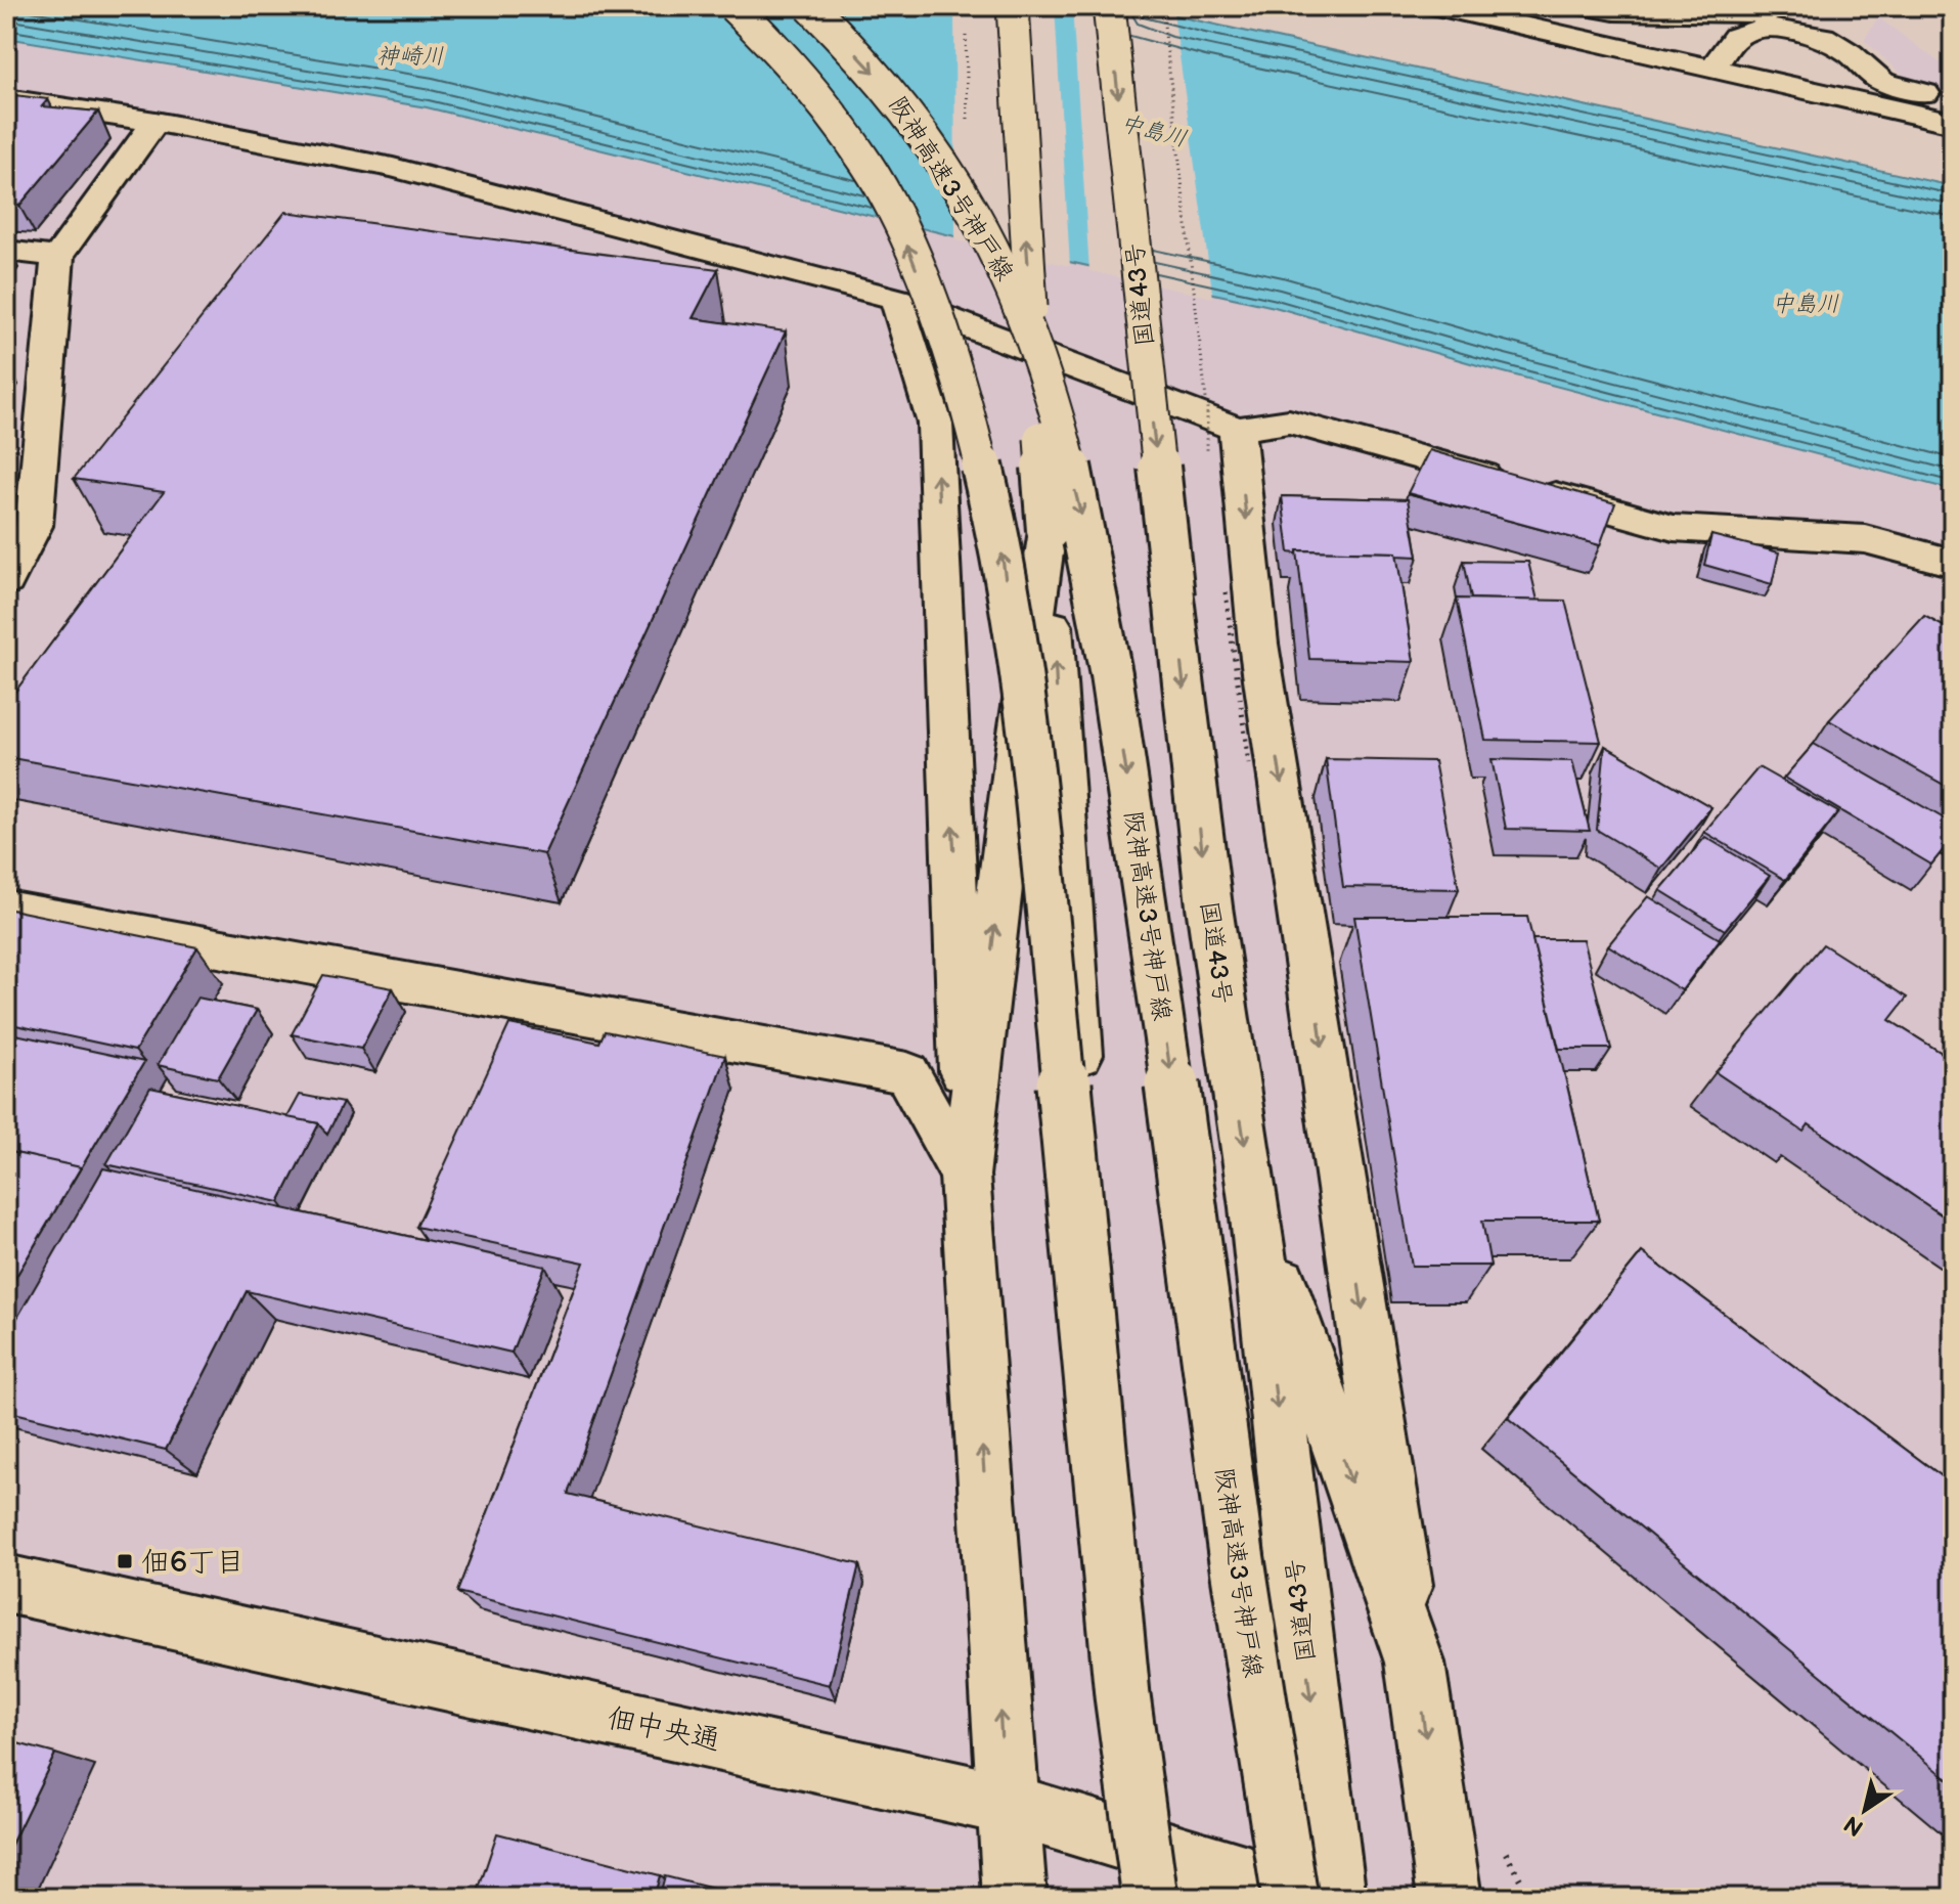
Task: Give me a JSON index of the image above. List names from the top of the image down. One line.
{"streets":{"main road":["阪神高速3号神戸線","国道43号","佃中央通"]},"water":["神崎川","中島川"],"places":{"transit":["佃6丁目"]},"north":"bottom left"}
